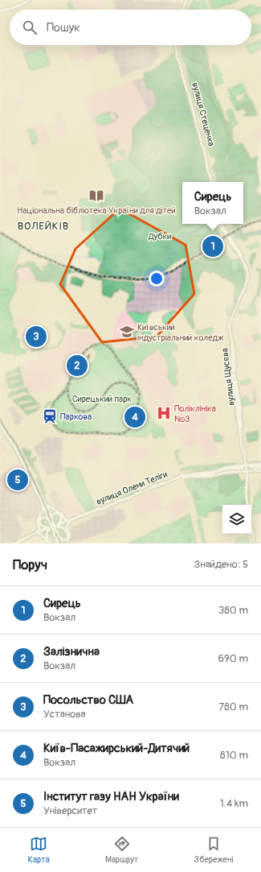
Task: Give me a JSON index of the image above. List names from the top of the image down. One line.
{"streets":{"main road":["вулиця Стеценка","вулиця Щусєва","вулиця Олени Теліги"]},"crossings":[["вулиця Щусєва","вулиця Олени Теліги"]],"districts":["ВОЛЕЙКІВ"],"parks":["Дубки","Сирецький парк"],"places":{"library":["Національна бібліотека України для дітей"],"school or university":["Київський індустріальний коледж"],"hospital":["Поліклініка №3"],"station":["Паркова"]},"page":{"search":"Пошук","popup":["Сирець","Вокзал"],"pins":["1","3","2","4","5"],"heading":["Поруч","Знайдено: 5"],"list":[{"mark":"1","name":"Сирець","note":"Вокзал","value":"380 m"},{"mark":"2","name":"Залізнична","note":"Вокзал","value":"690 m"},{"mark":"3","name":"Посольство США","note":"Установа","value":"780 m"},{"mark":"4","name":"Київ-Пасажирський-Дитячий","note":"Вокзал","value":"810 m"},{"mark":"5","name":"Інститут газу НАН України","note":"Університет","value":"1.4 km"}],"nav":["Карта","Маршрут","Збережені"]}}
